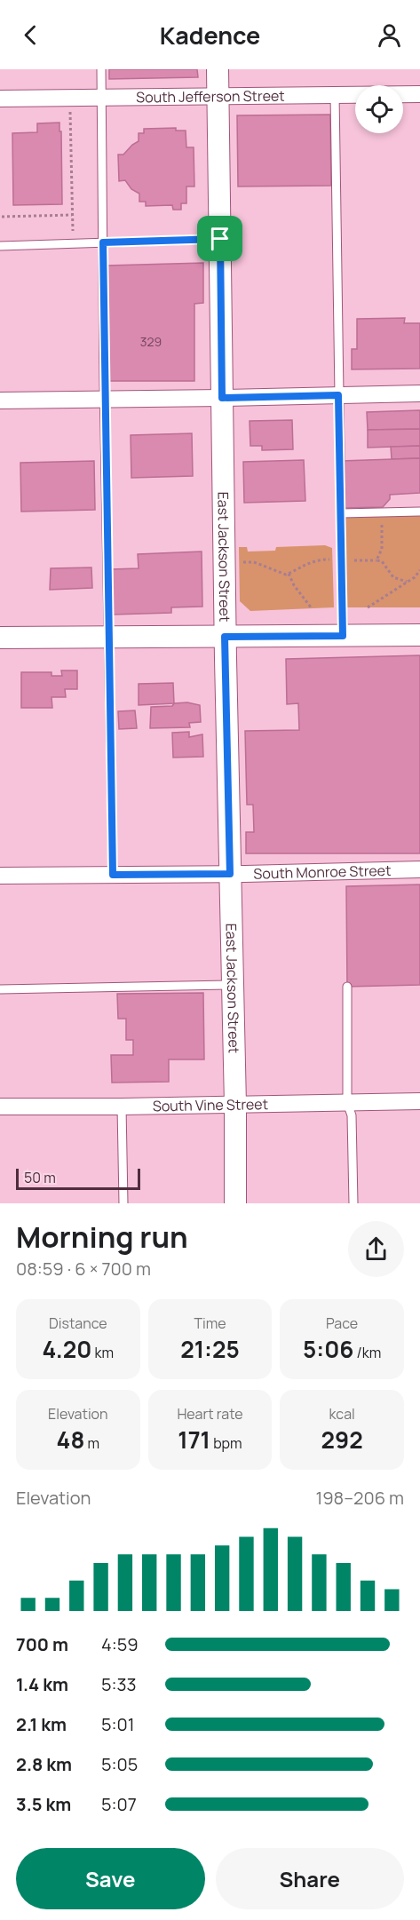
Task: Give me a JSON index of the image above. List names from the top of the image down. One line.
{"streets":{"main road":["East Jackson Street"],"street":["South Jefferson Street","South Monroe Street","South Vine Street"]},"crossings":[["South Jefferson Street","East Jackson Street"],["East Jackson Street","South Monroe Street"],["East Jackson Street","South Vine Street"]],"house_numbers":["329"],"scale_bar":"50 m","page":{"header":"Kadence","scale":"50 m","heading":["Morning run","08:59 · 6 × 700 m"],"stats":[["Distance","4.20 km"],["Time","21:25"],["Pace","5:06 /km"],["Elevation","48 m"],["Heart rate","171 bpm"],["kcal","292"]],"chart":["Elevation","198–206 m"],"list":[{"name":"700 m","note":"4:59"},{"name":"1.4 km","note":"5:33"},{"name":"2.1 km","note":"5:01"},{"name":"2.8 km","note":"5:05"},{"name":"3.5 km","note":"5:07"}],"buttons":["Save","Share"]}}
